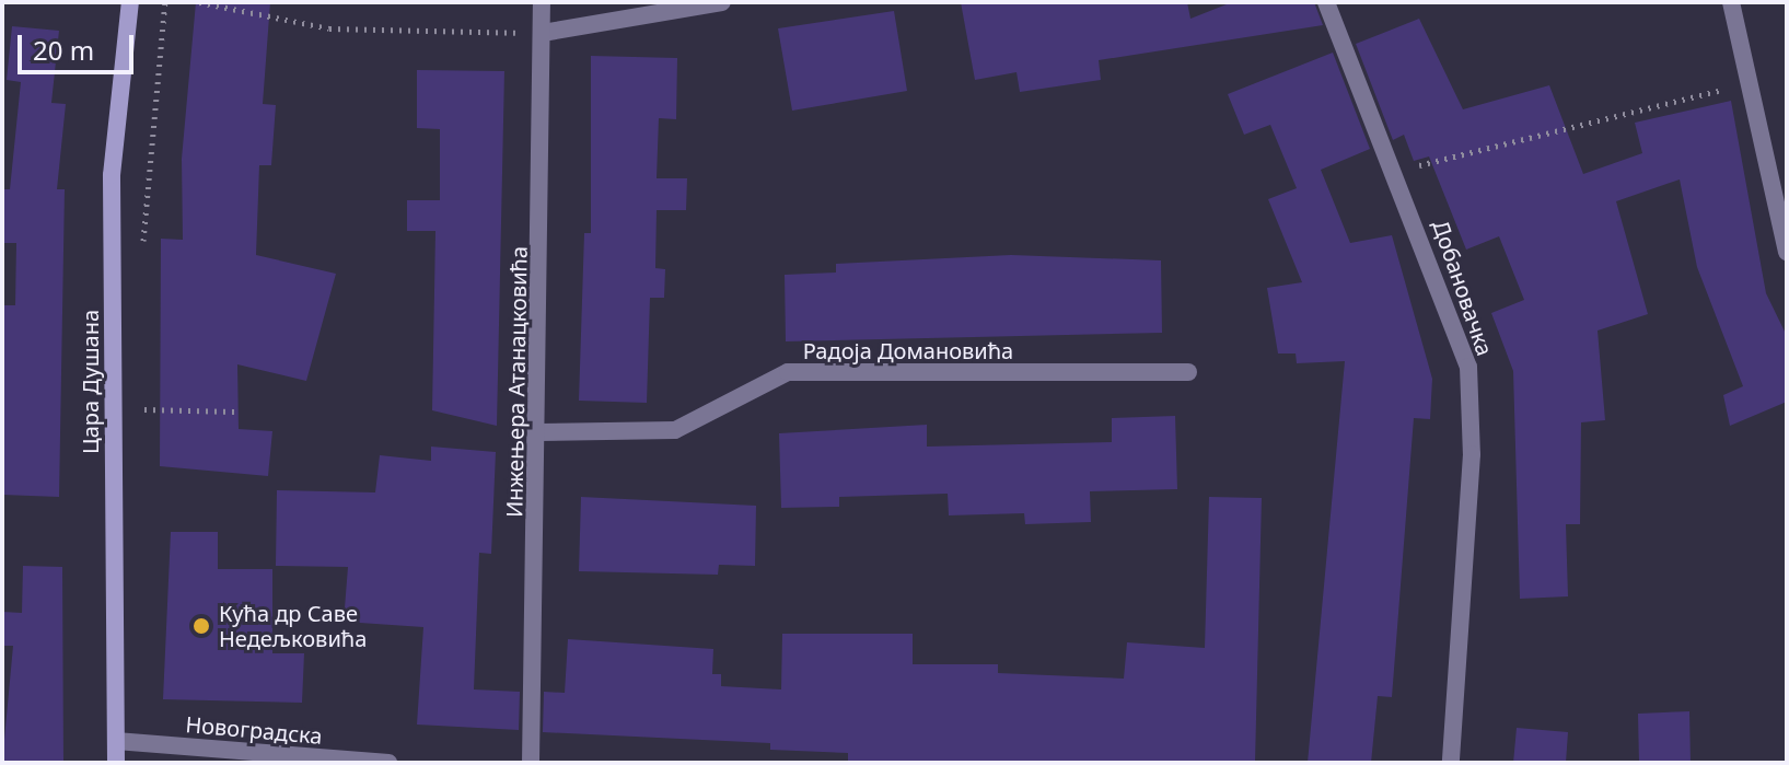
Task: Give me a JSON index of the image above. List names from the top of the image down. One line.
{"streets":{"main road":["Цара Душана"],"street":["Добановачка","Радоја Домановића","Инжењера Атанацковића","Новоградска"]},"crossings":[["Радоја Домановића","Инжењера Атанацковића"],["Цара Душана","Новоградска"]],"places":["Кућа др Саве Недељковића"],"scale_bar":"20 m"}
